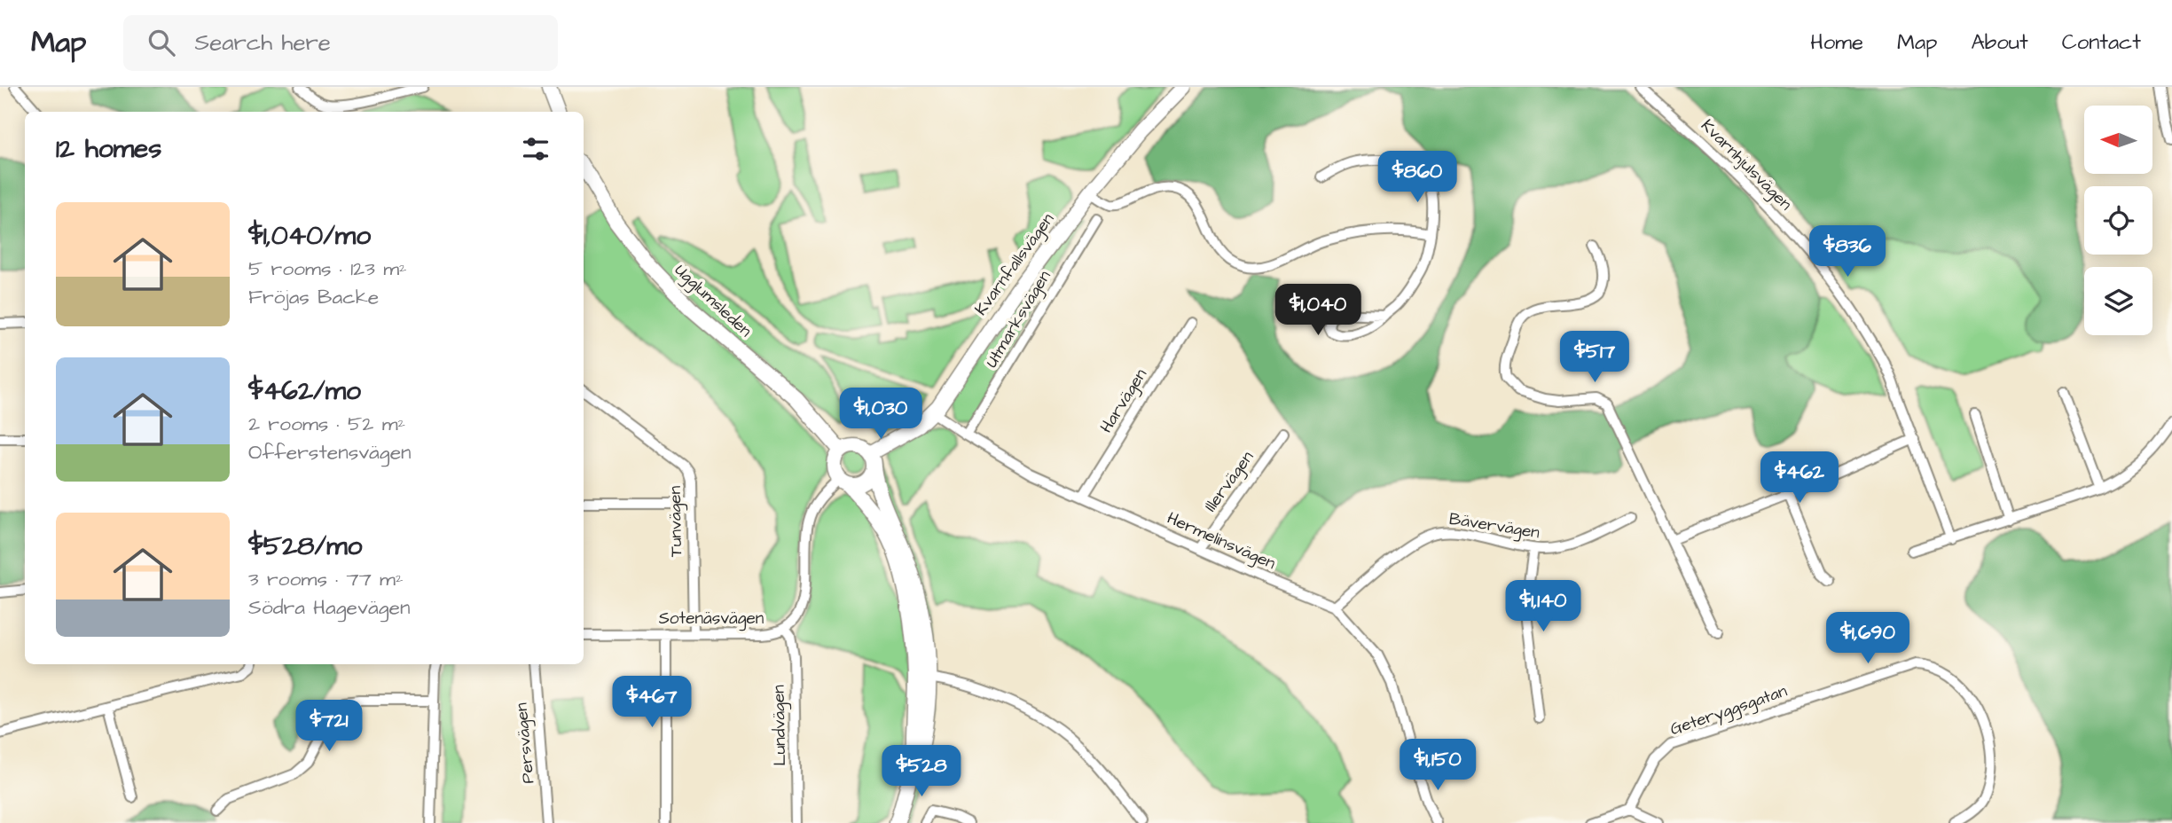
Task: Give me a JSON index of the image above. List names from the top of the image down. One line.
{"streets":{"street":["Kvarnhjulsvägen","Kvarnfallsvägen","Ugglumsleden","Utmarksvägen","Harvägen","Illervägen","Tunvägen","Bävervägen","Hermelinsvägen","Sotenäsvägen","Geteryggsgatan","Lundvägen","Persvägen"]},"crossings":[["Kvarnfallsvägen","Ugglumsleden"],["Kvarnfallsvägen","Hermelinsvägen"],["Kvarnfallsvägen","Sotenäsvägen"],["Ugglumsleden","Sotenäsvägen"],["Utmarksvägen","Hermelinsvägen"],["Harvägen","Hermelinsvägen"],["Illervägen","Hermelinsvägen"],["Tunvägen","Sotenäsvägen"],["Bävervägen","Hermelinsvägen"],["Sotenäsvägen","Lundvägen"]],"north":"left","page":{"header":"Map","search":"Search here","nav":["Home","Map","About","Contact"],"heading":"12 homes","price":["$860","$836","$1,040","$517","$1,030","$462","$1,140","$1,690","$467","$721","$1,150","$528"],"list":[{"name":"$1,040/mo","note":"5 rooms · 123 m² · Fröjas Backe"},{"name":"$462/mo","note":"2 rooms · 52 m² · Offerstensvägen"},{"name":"$528/mo","note":"3 rooms · 77 m² · Södra Hagevägen"}]}}
